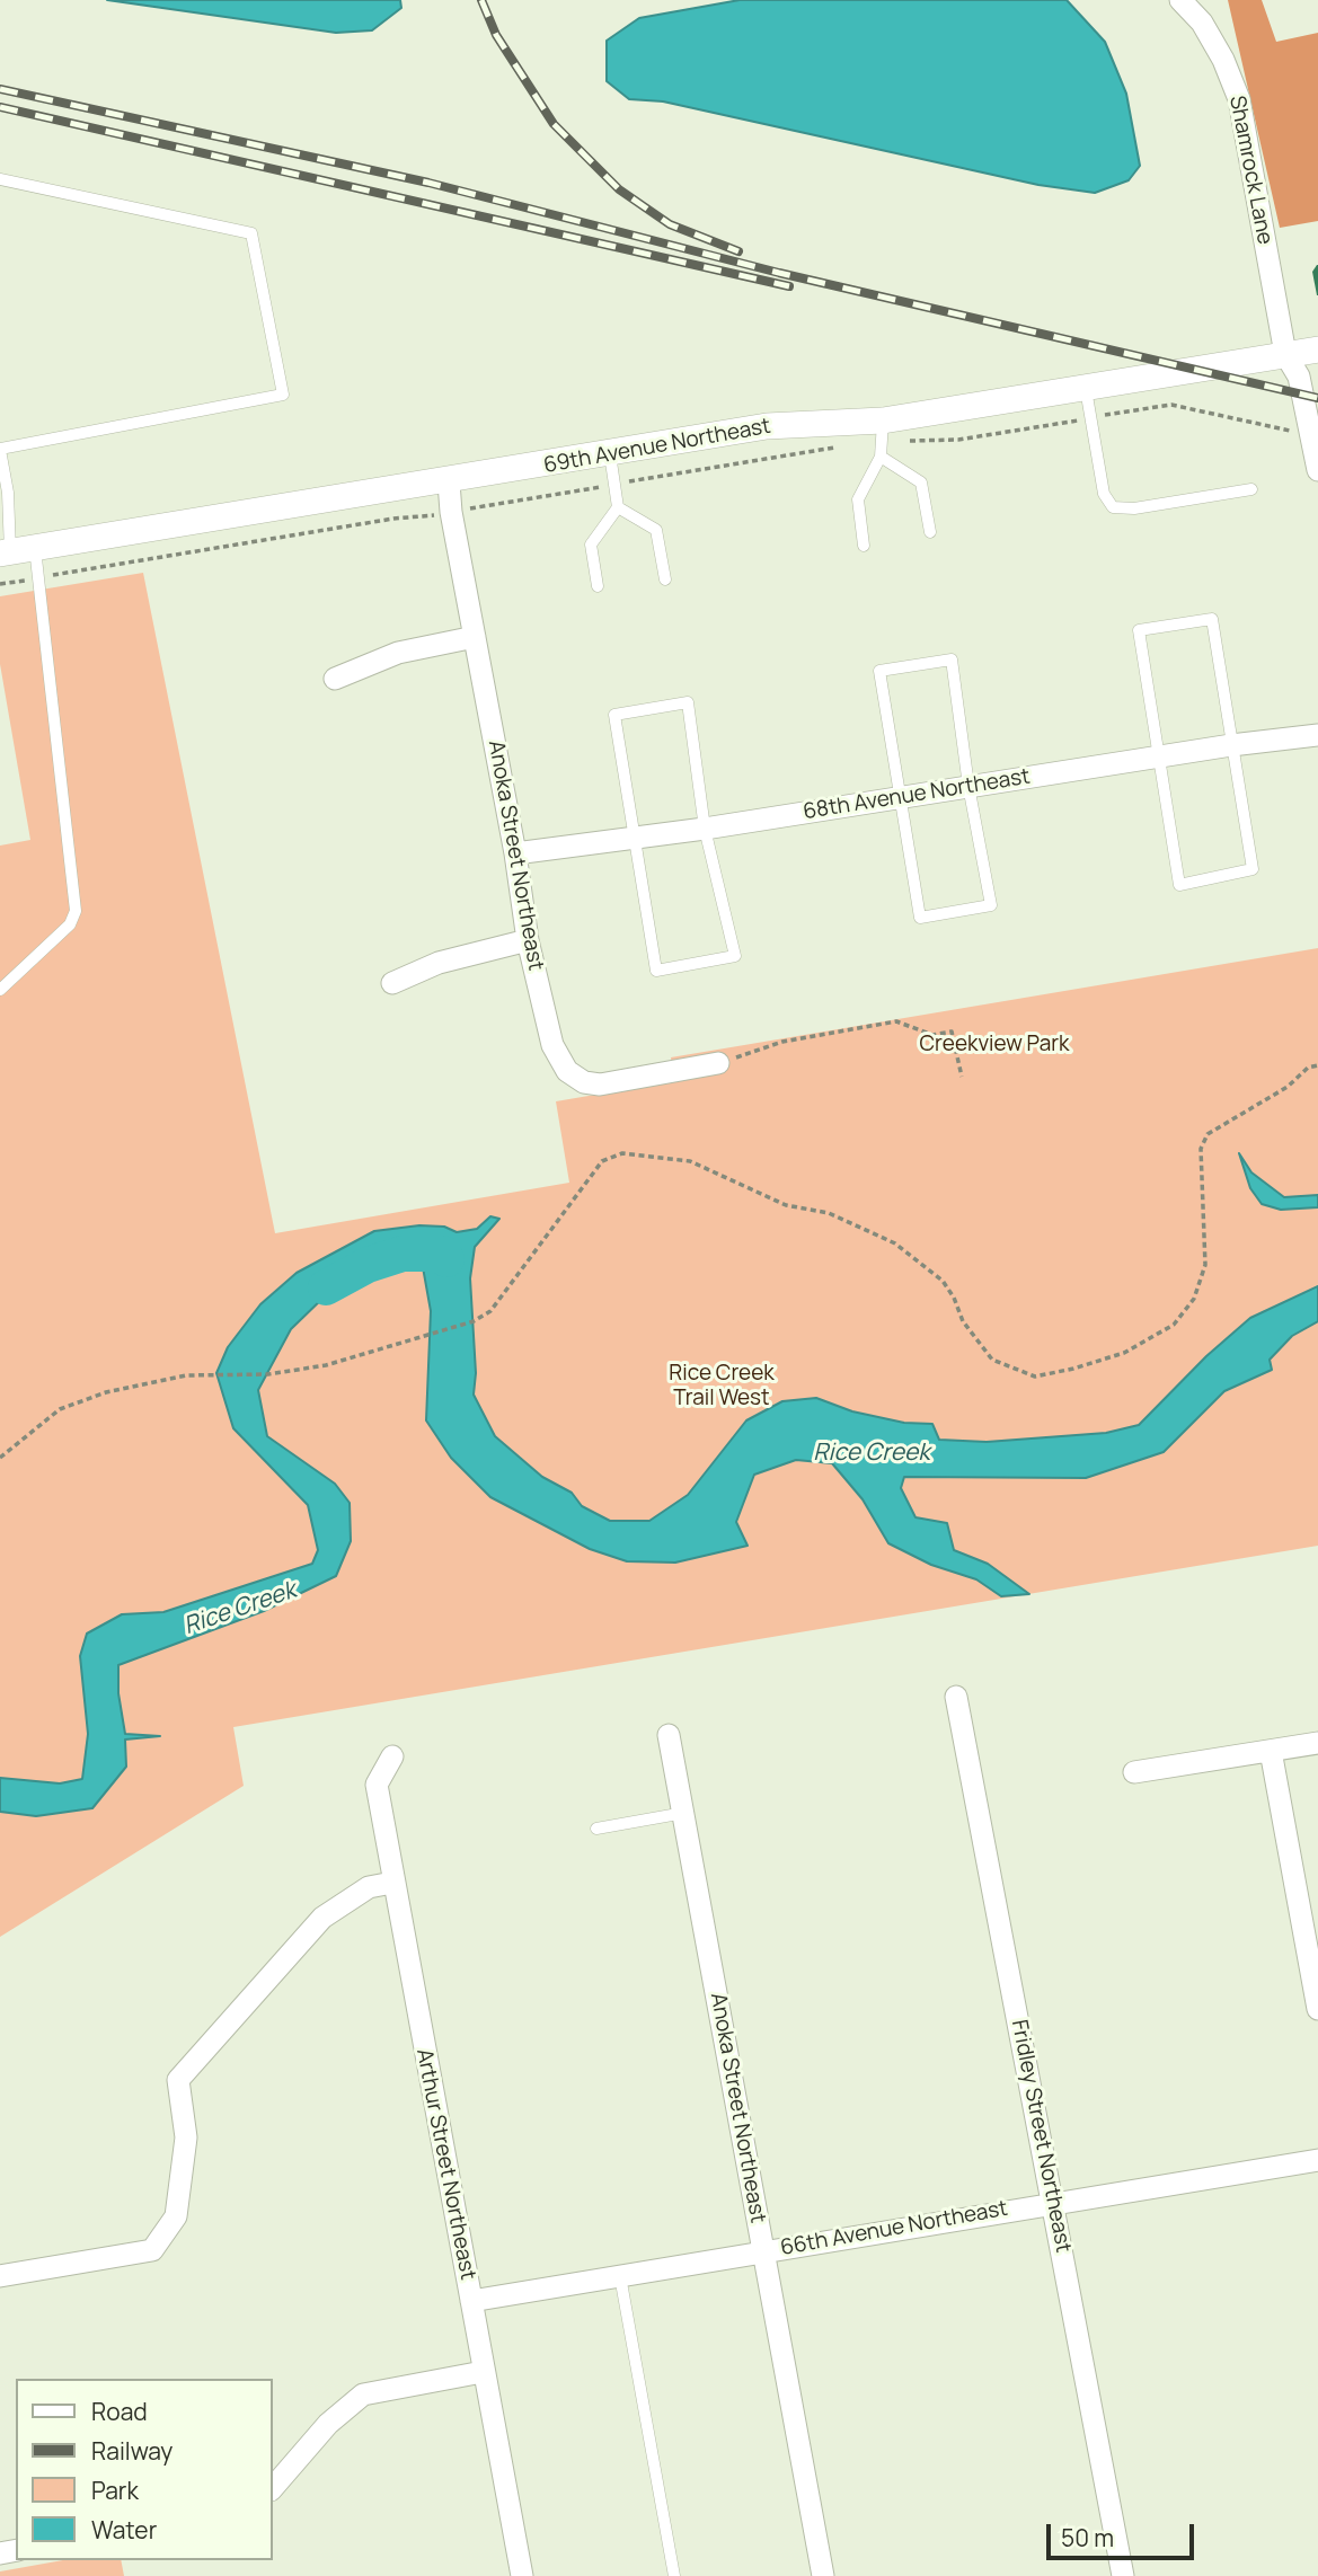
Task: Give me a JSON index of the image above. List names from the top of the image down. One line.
{"streets":{"street":["Shamrock Lane","69th Avenue Northeast","68th Avenue Northeast","Anoka Street Northeast","Fridley Street Northeast","Arthur Street Northeast","66th Avenue Northeast"]},"crossings":[["Shamrock Lane","69th Avenue Northeast"],["69th Avenue Northeast","Anoka Street Northeast"],["68th Avenue Northeast","Anoka Street Northeast"],["Anoka Street Northeast","66th Avenue Northeast"],["Fridley Street Northeast","66th Avenue Northeast"],["Arthur Street Northeast","66th Avenue Northeast"]],"water":["Rice Creek"],"parks":["Creekview Park","Rice Creek Trail West"],"legend":["Road","Railway","Park","Water"],"scale_bar":"50 m"}
